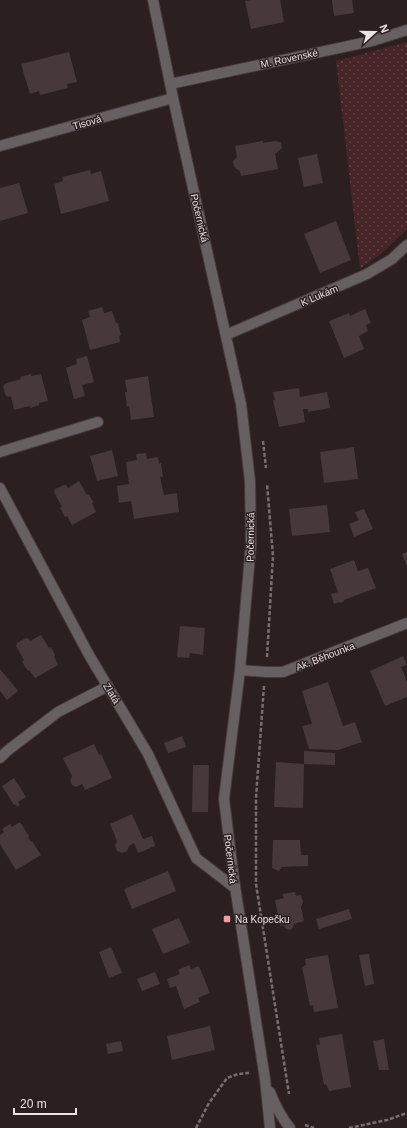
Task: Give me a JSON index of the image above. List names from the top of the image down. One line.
{"streets":{"street":["M. Rovenské","Tisová","Počernická","K Lukám","Ak. Běhounka","Zlatá"]},"crossings":[["M. Rovenské","Počernická"],["Tisová","Počernická"],["Počernická","K Lukám"],["Počernická","Ak. Běhounka"],["Počernická","Zlatá"]],"places":{"transit":["Na Kopečku"]},"scale_bar":"20 m","north":"right"}
